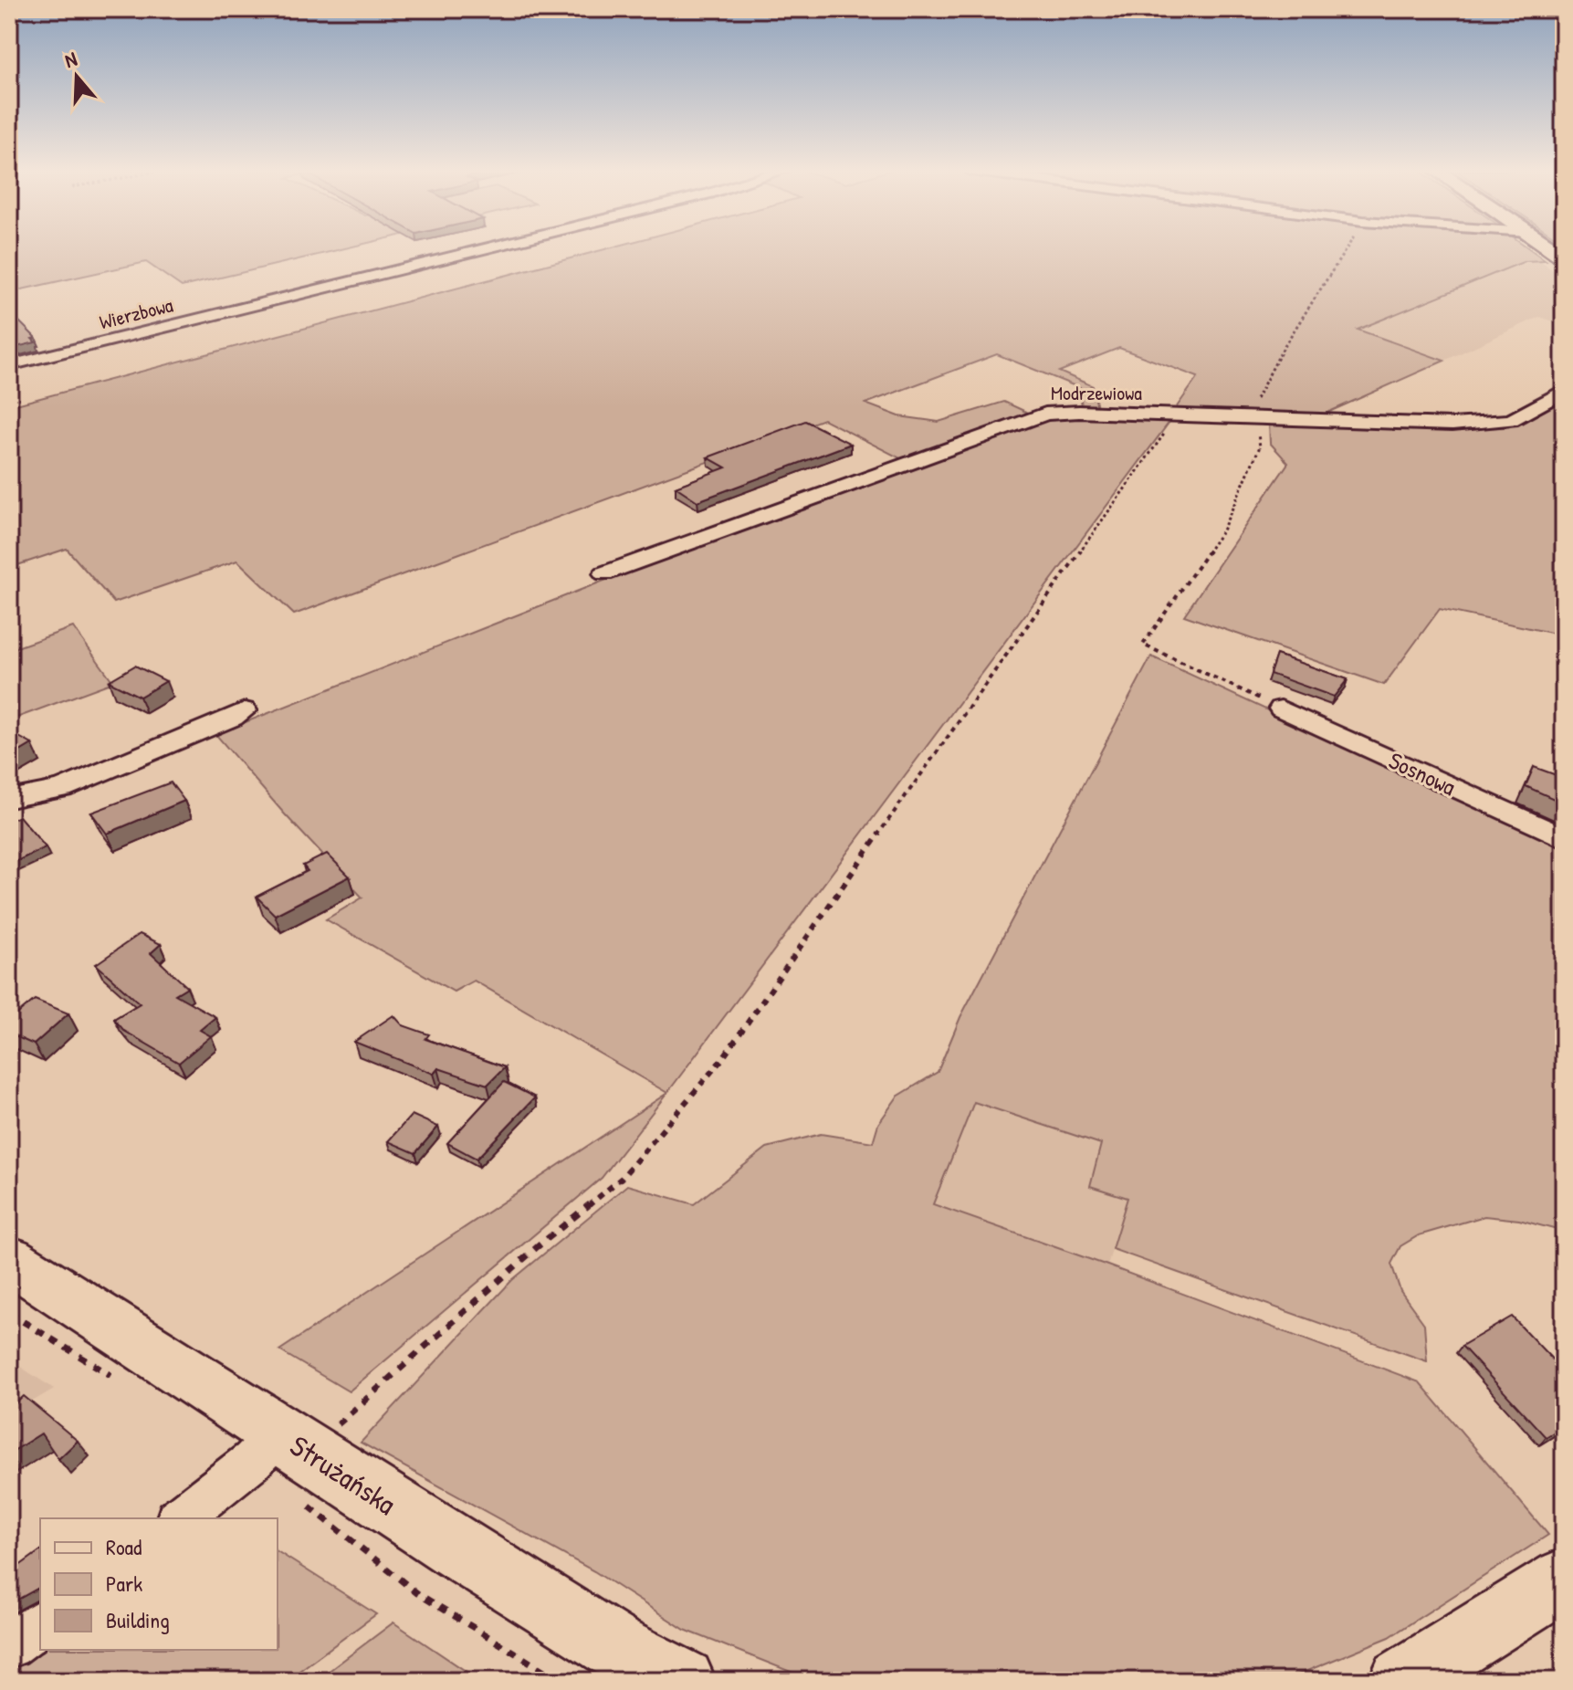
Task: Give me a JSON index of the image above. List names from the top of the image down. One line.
{"streets":{"main road":["Strużańska"],"street":["Wierzbowa","Modrzewiowa","Sosnowa"]},"legend":["Road","Park","Building"],"north":"top"}
